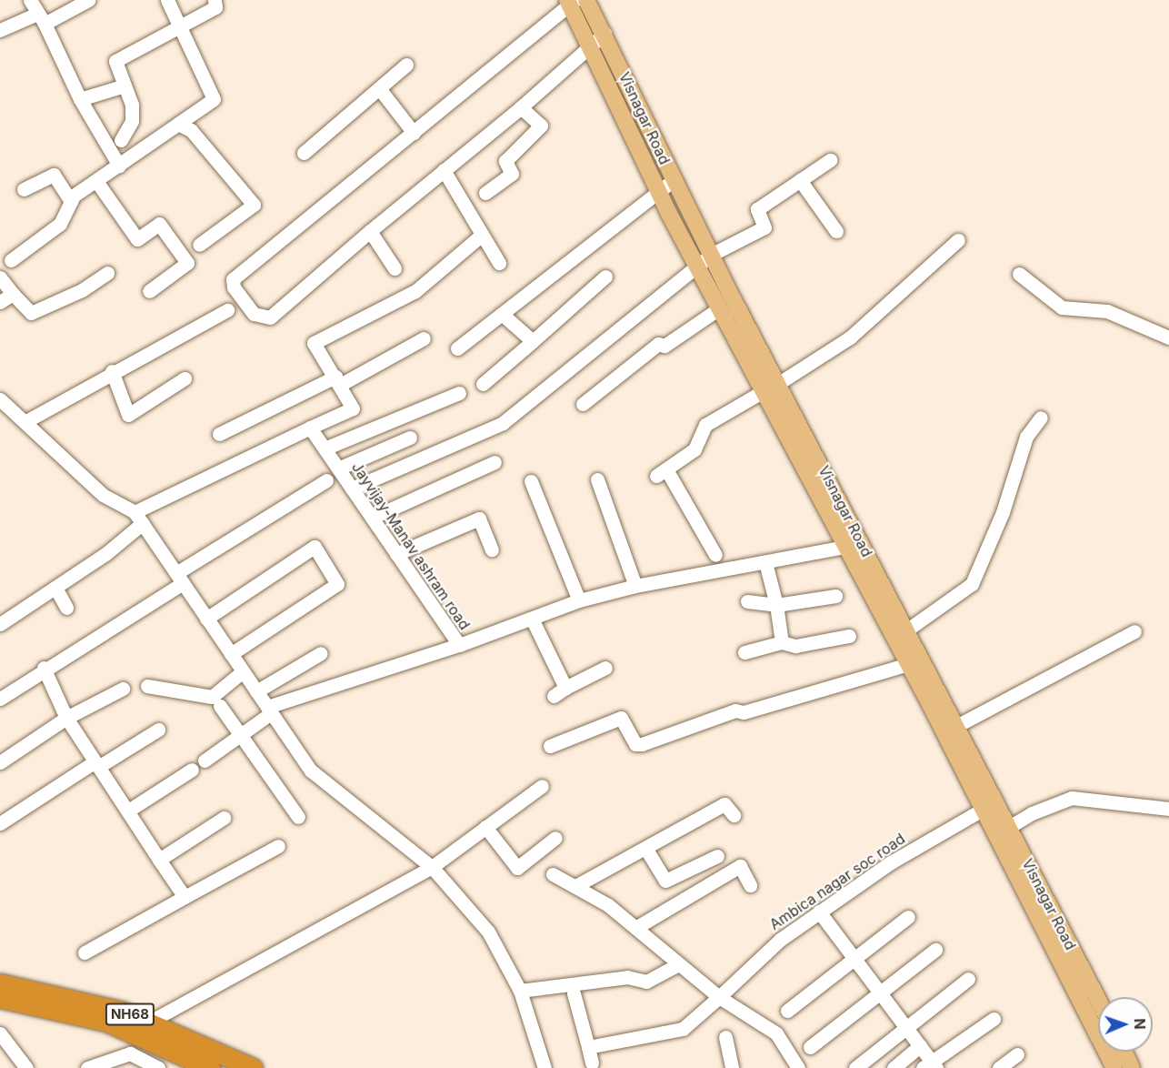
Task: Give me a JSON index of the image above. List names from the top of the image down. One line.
{"streets":{"highway":["NH68"],"main road":["Visnagar Road"],"street":["Jayvijay-Manav ashram road","Ambica nagar soc road"]},"crossings":[["Visnagar Road","Jayvijay-Manav ashram road"],["Visnagar Road","Ambica nagar soc road"]],"north":"right"}
